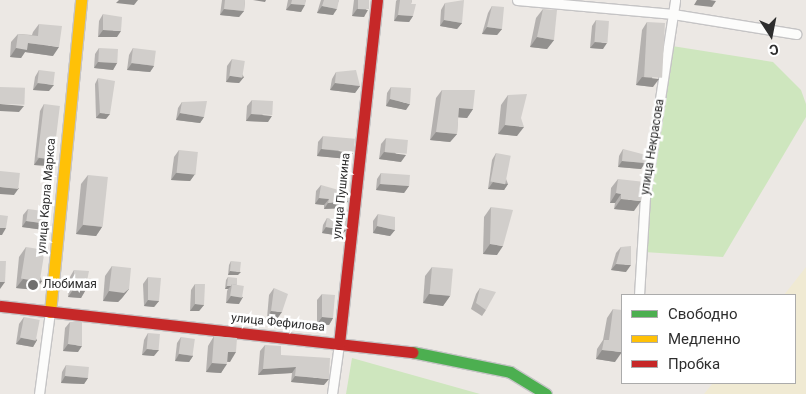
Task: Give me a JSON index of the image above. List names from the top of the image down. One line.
{"streets":{"main road":["улица Карла Маркса","улица Пушкина","улица Фефилова"],"street":["улица Некрасова"]},"crossings":[["улица Карла Маркса","улица Фефилова"],["улица Пушкина","улица Фефилова"]],"places":["Любимая"],"legend":["Свободно","Медленно","Пробка"],"north":"bottom"}
